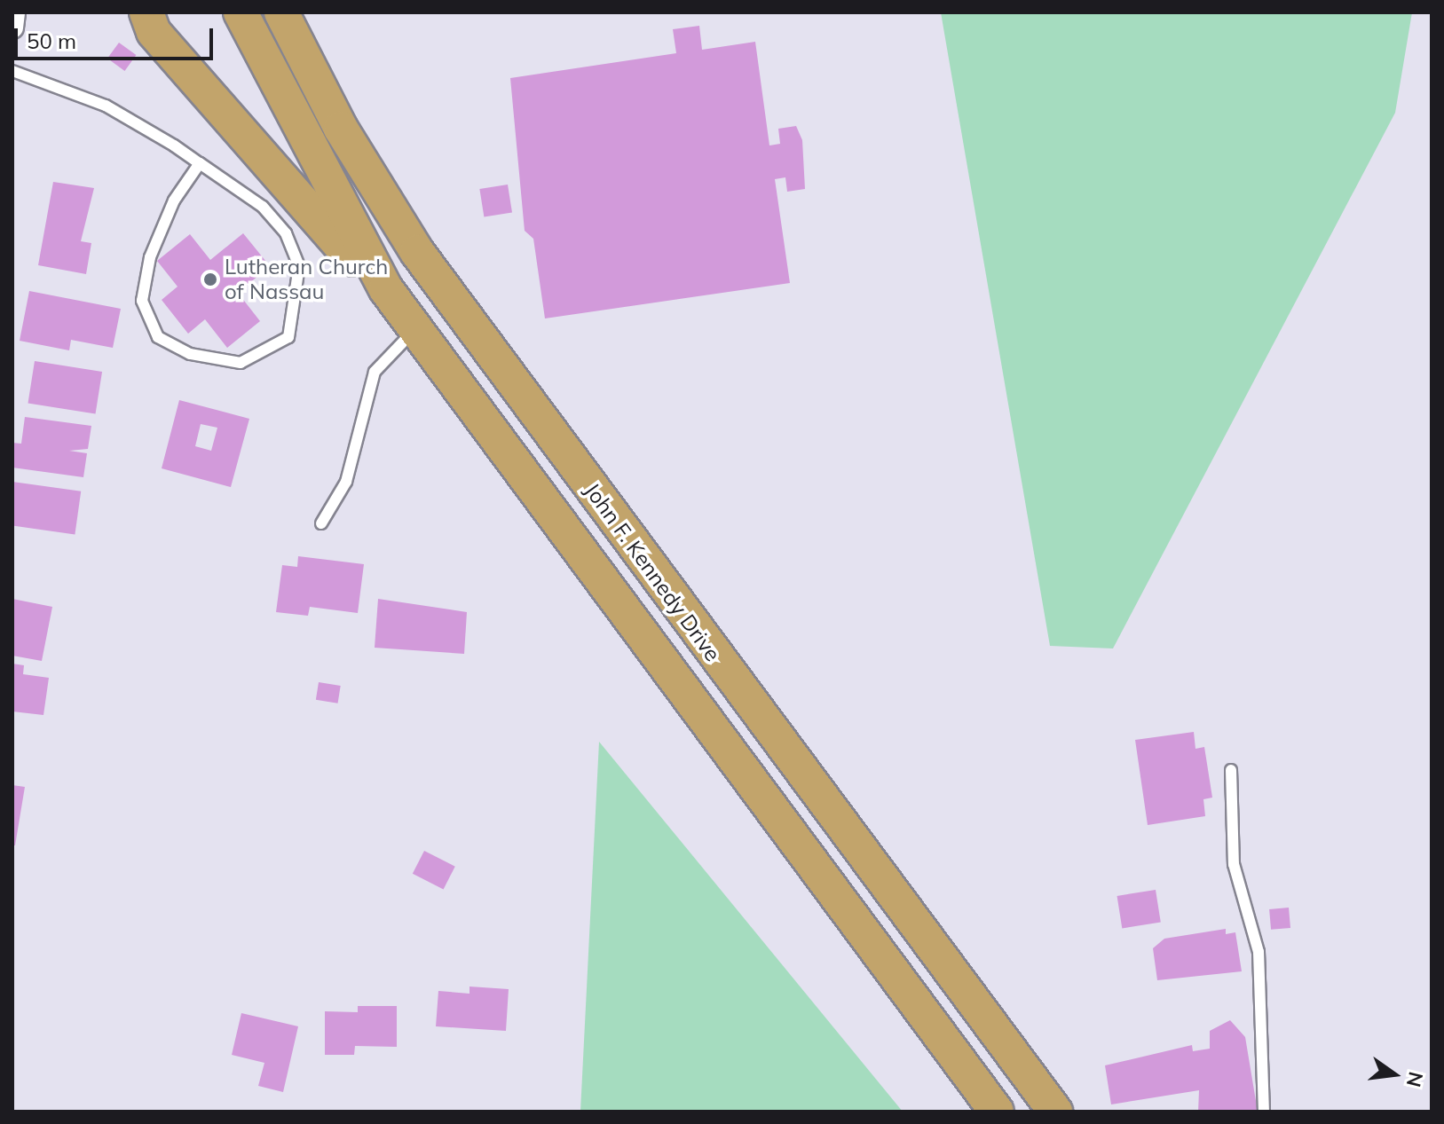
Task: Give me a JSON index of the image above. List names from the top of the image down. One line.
{"streets":{"highway":["John F. Kennedy Drive"]},"places":["Lutheran Church of Nassau"],"scale_bar":"50 m","north":"right"}
